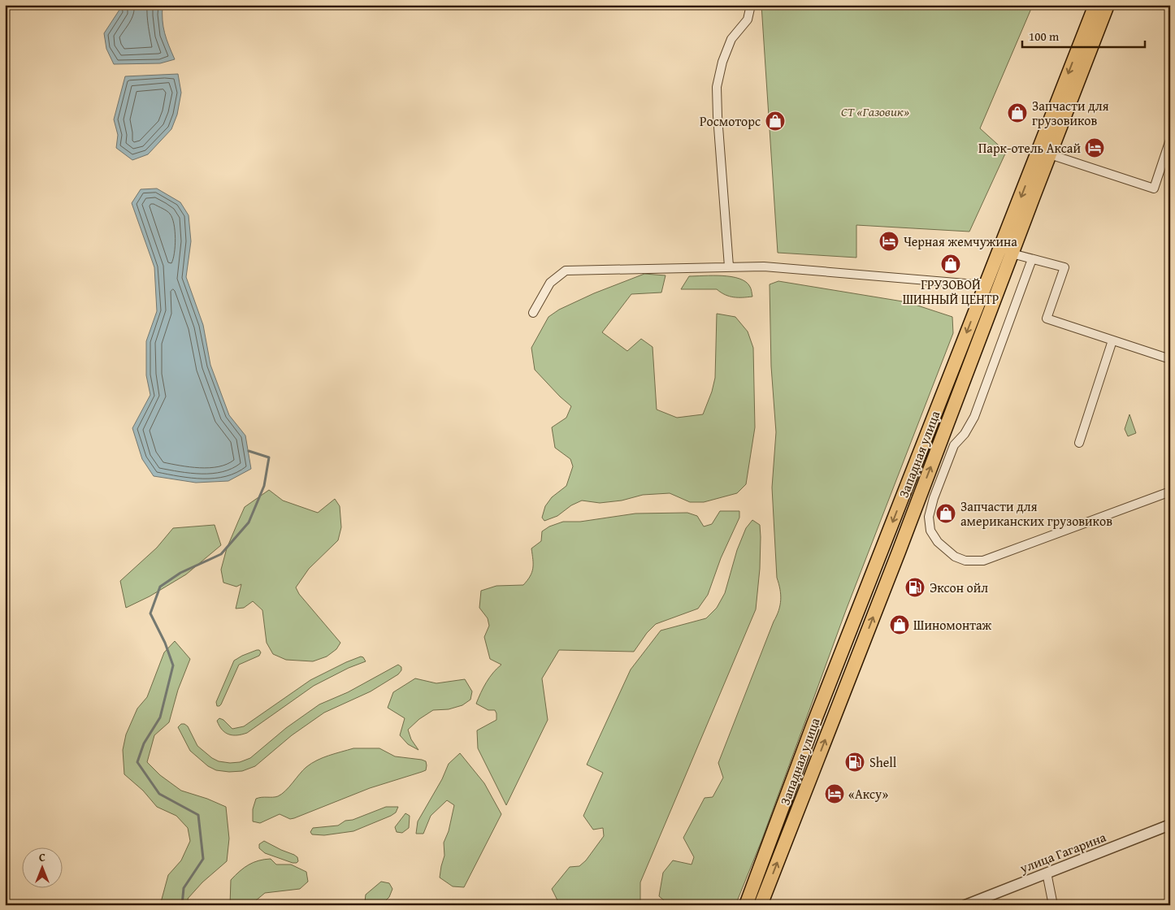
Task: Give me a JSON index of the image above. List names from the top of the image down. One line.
{"streets":{"main road":["Западная улица"],"street":["улица Гагарина"]},"parks":["СТ «Газовик»"],"places":{"shop":["Запчасти для грузовиков","Росмоторс","ГРУЗОВОЙ ШИННЫЙ ЦЕНТР","Запчасти для американских грузовиков","Шиномонтаж"],"hotel":["Парк-отель Аксай","Черная жемчужина","«Аксу»"],"fuel station":["Эксон ойл","Shell"]},"scale_bar":"100 m","north":"top"}
